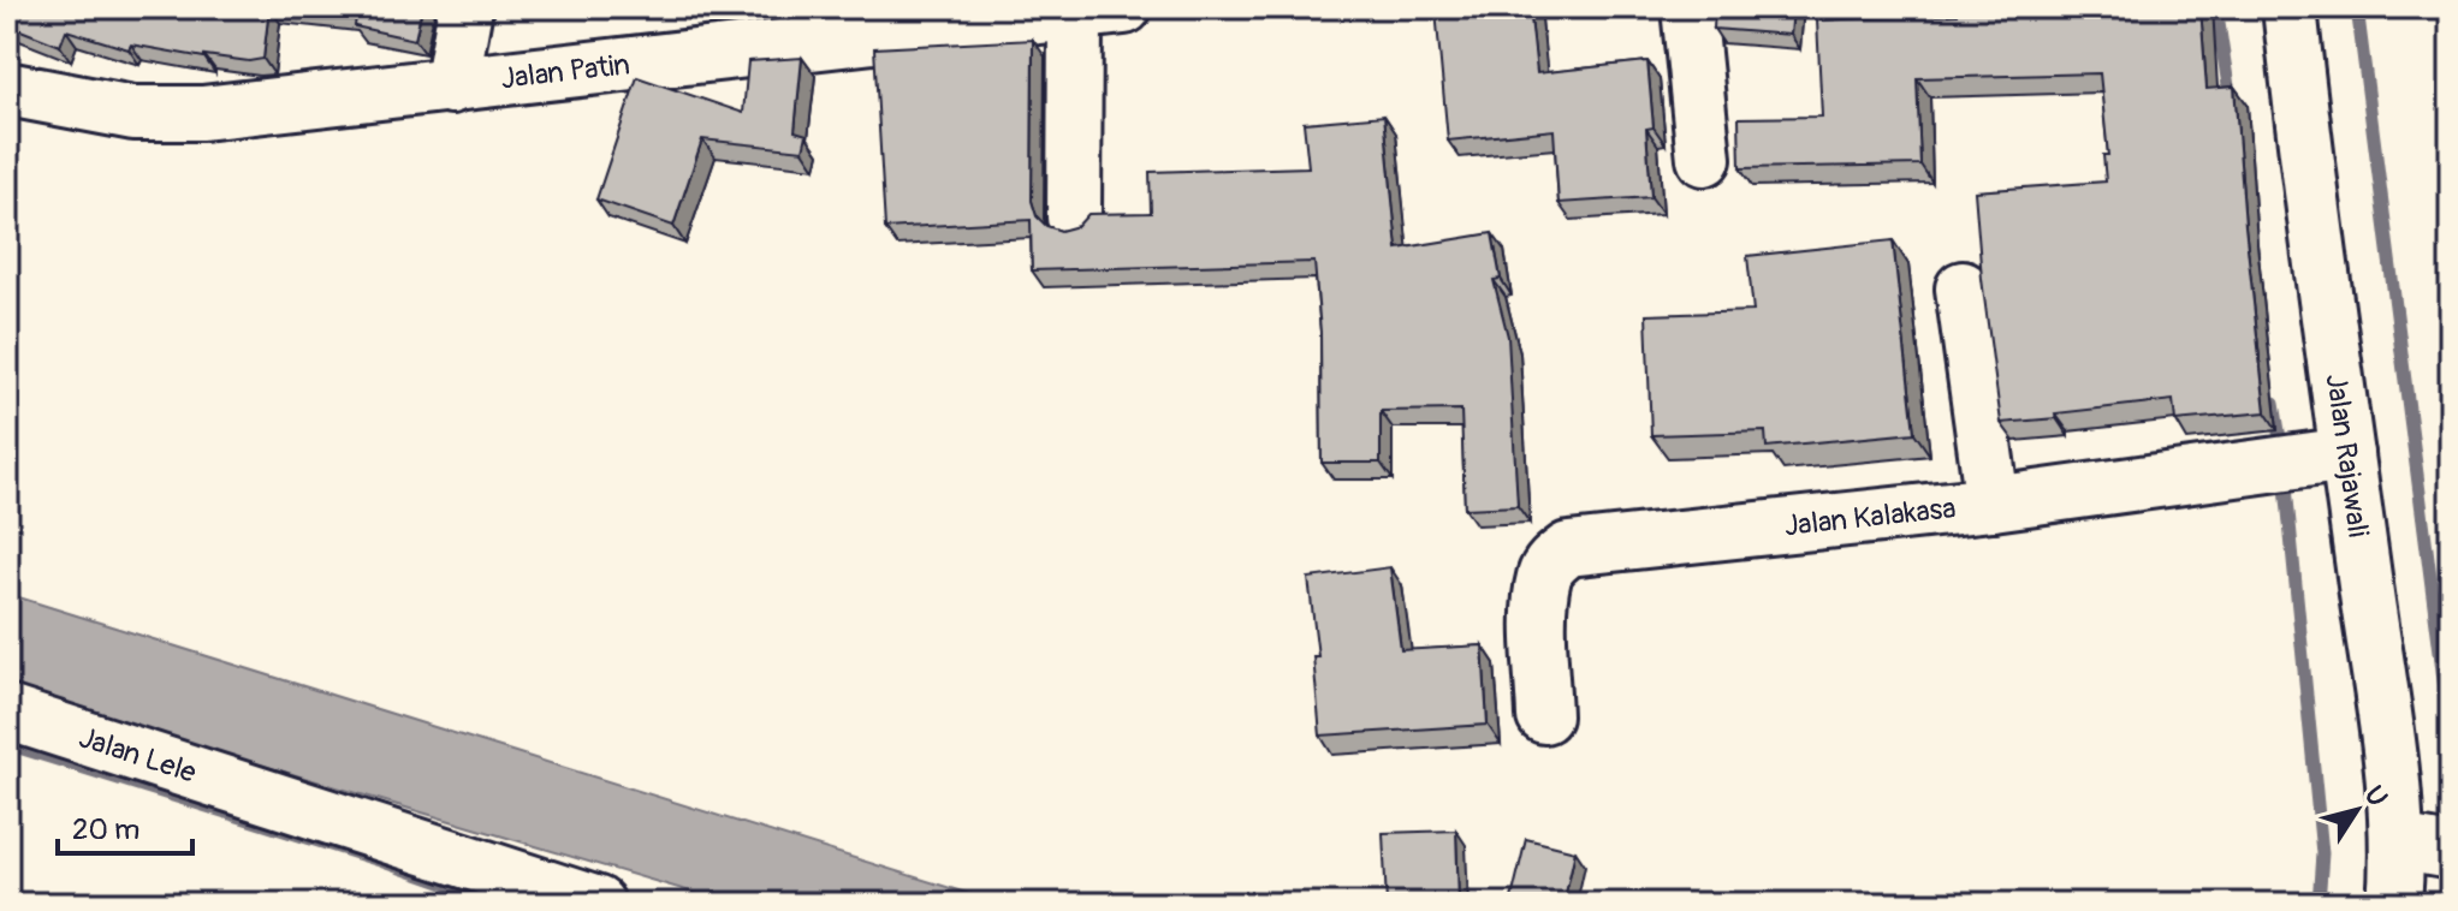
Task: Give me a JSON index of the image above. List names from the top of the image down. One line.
{"streets":{"street":["Jalan Patin","Jalan Rajawali","Jalan Kalakasa","Jalan Lele"]},"crossings":[["Jalan Rajawali","Jalan Kalakasa"]],"scale_bar":"20 m","north":"top right"}
